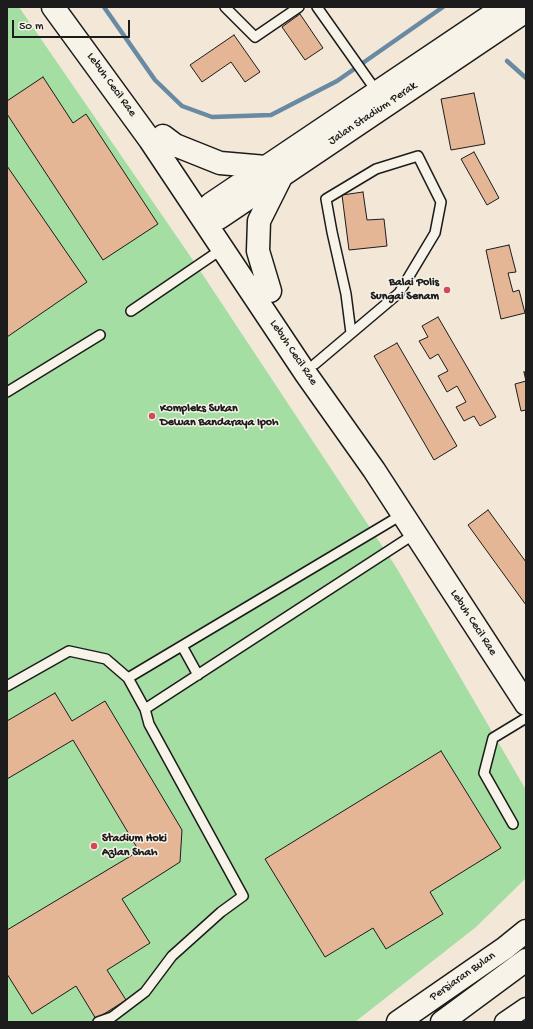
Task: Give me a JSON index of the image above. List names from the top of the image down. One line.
{"streets":{"street":["Lebuh Cecil Rae","Jalan Stadium Perak","Persiaran Bulan"]},"crossings":[["Lebuh Cecil Rae","Jalan Stadium Perak"]],"places":["Balai Polis Sungai Senam","Kompleks Sukan Dewan Bandaraya Ipoh","Stadium Hoki Azlan Shah"],"scale_bar":"50 m"}
